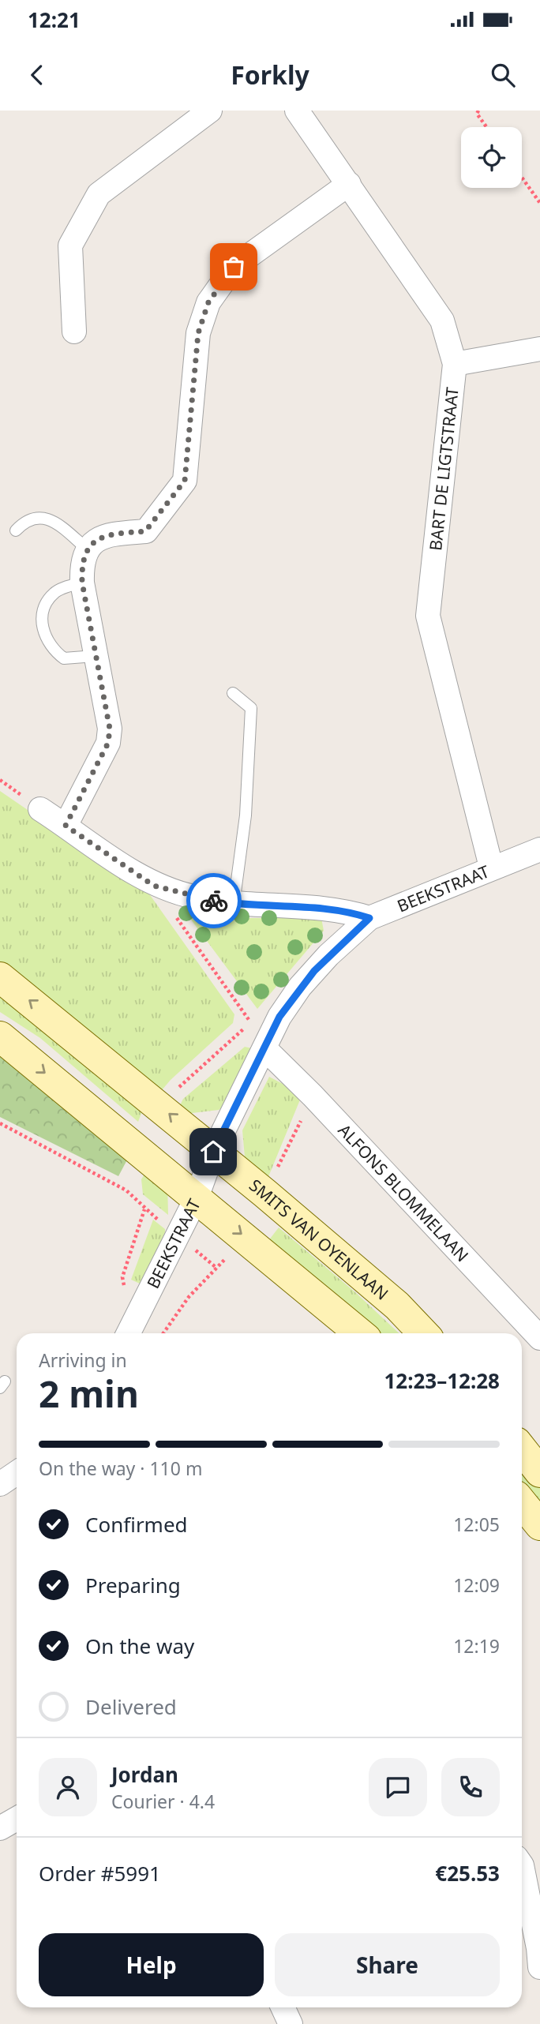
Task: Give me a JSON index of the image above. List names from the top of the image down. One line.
{"streets":{"main road":["SMITS VAN OYENLAAN"],"street":["BART DE LIGTSTRAAT","BEEKSTRAAT","ALFONS BLOMMELAAN"]},"crossings":[["BART DE LIGTSTRAAT","BEEKSTRAAT"],["BEEKSTRAAT","ALFONS BLOMMELAAN"],["BEEKSTRAAT","SMITS VAN OYENLAAN"]],"page":{"status":"12:21","header":"Forkly","heading":["2 min","Arriving in","12:23–12:28"],"panel":["Jordan","Courier · 4.4","Order #5991","€25.53"],"bar":"On the way · 110 m","list":[["Confirmed","12:05"],["Preparing","12:09"],["On the way","12:19"],"Delivered"],"buttons":["Help","Share"]}}
